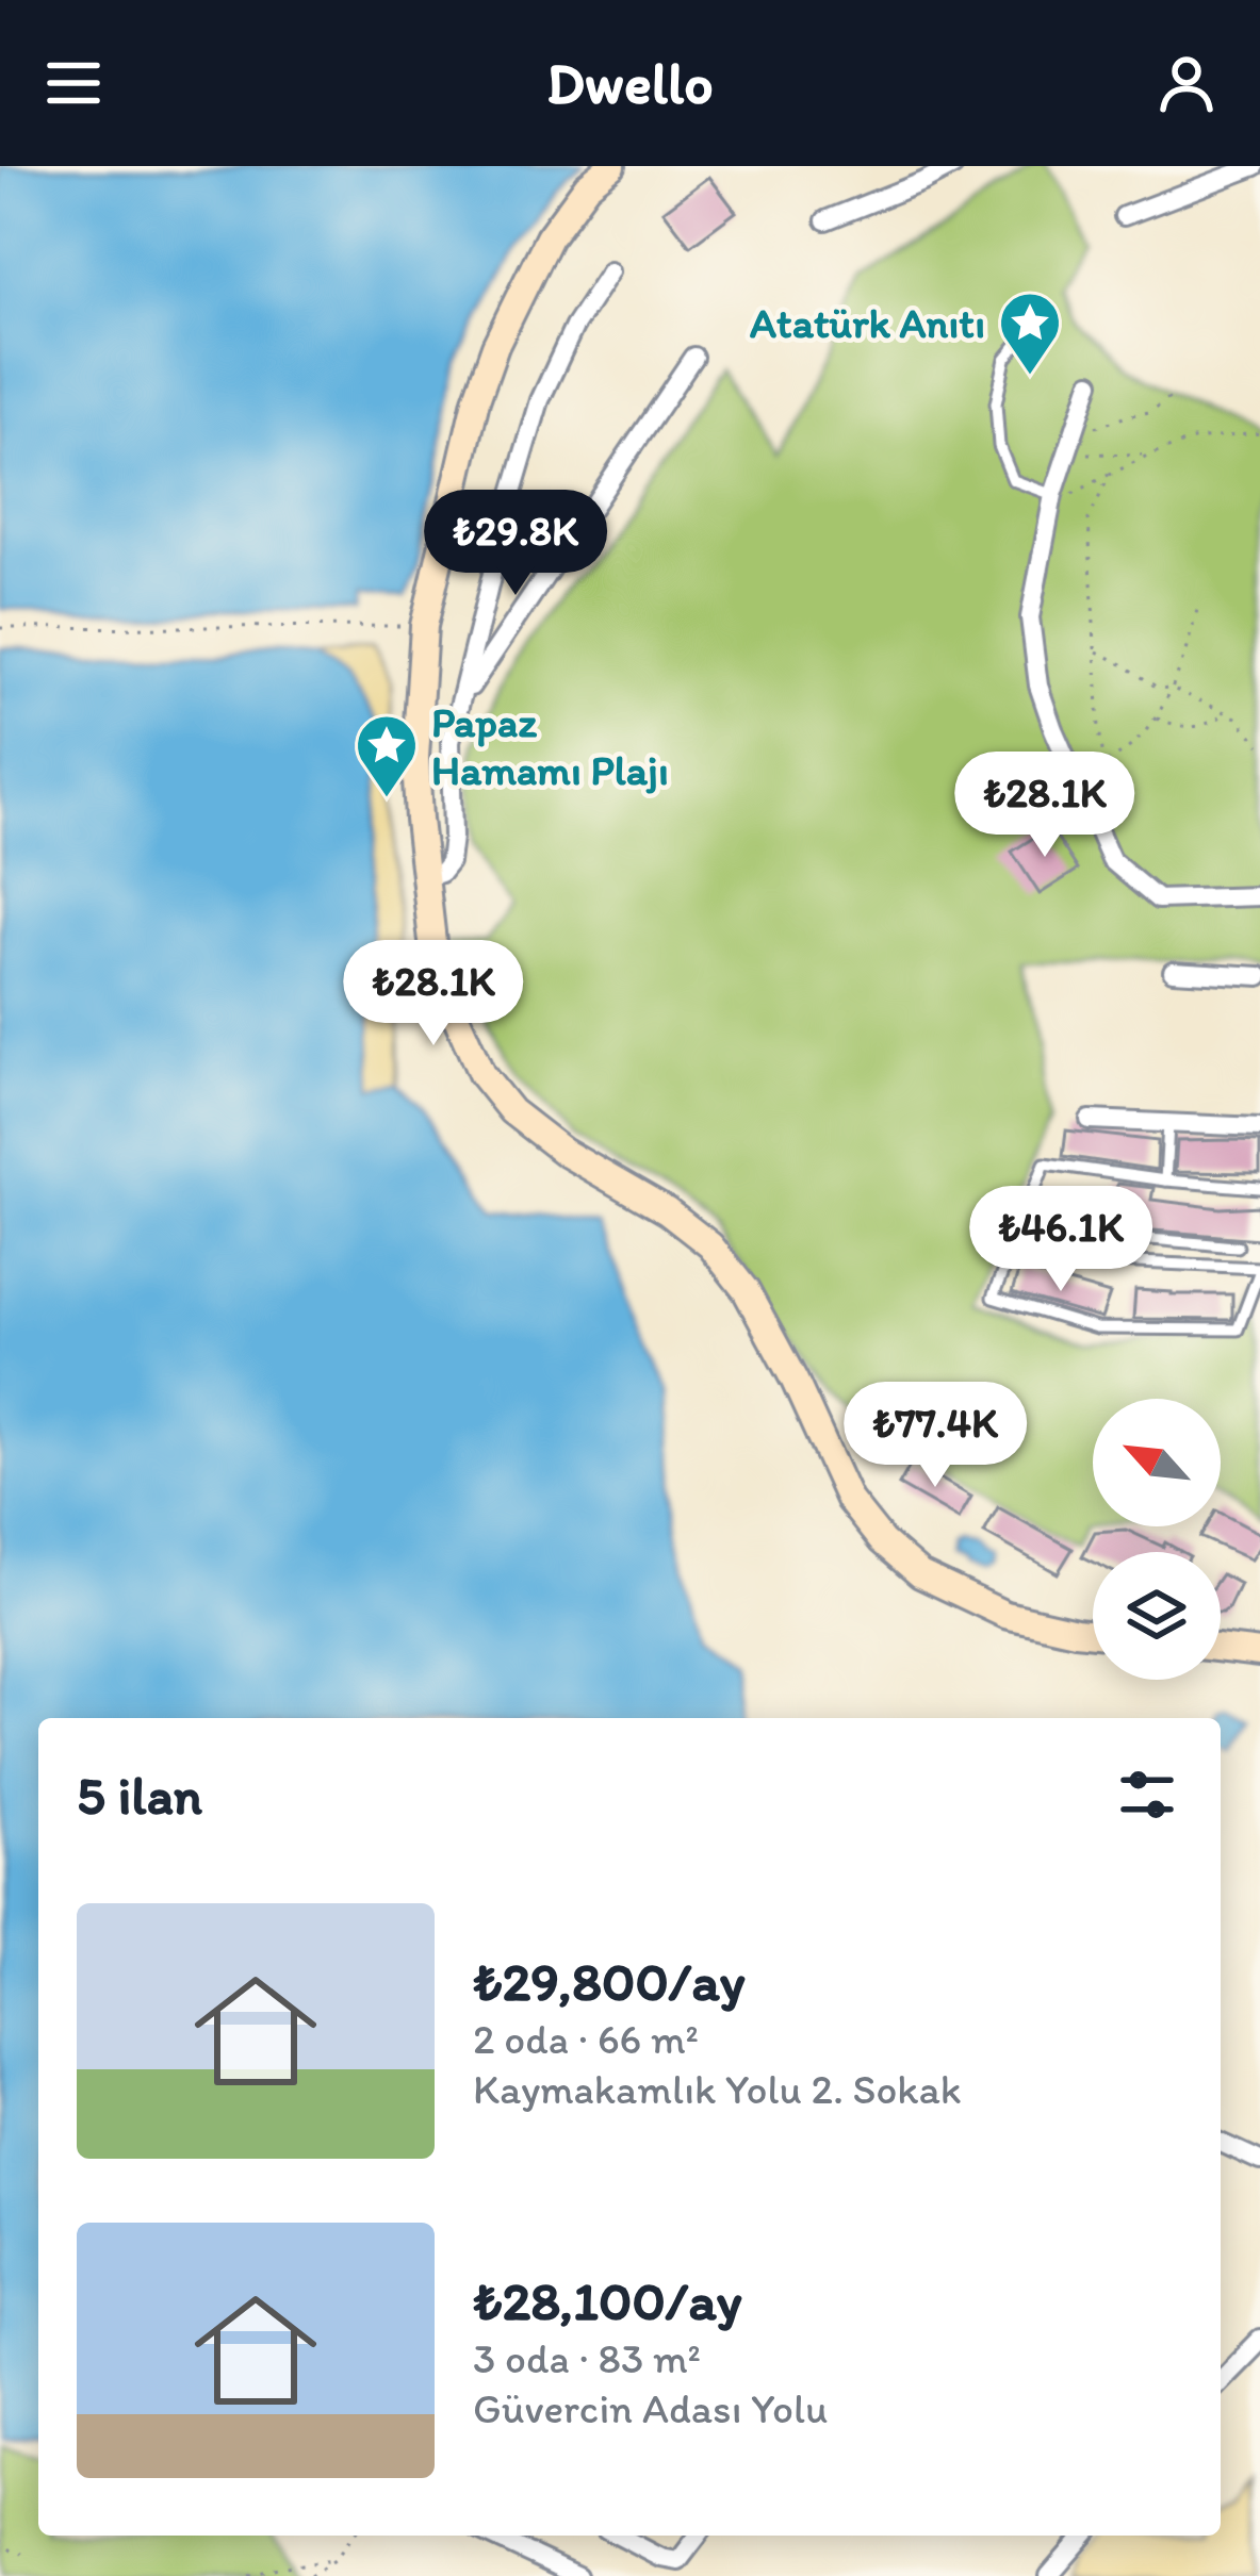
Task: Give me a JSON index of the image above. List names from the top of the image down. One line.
{"places":{"place":["Atatürk Anıtı","Papaz Hamamı Plajı"]},"north":"top left","page":{"header":"Dwello","price":["₺29.8K","₺28.1K","₺28.1K","₺46.1K","₺77.4K"],"heading":"5 ilan","list":[{"name":"₺29,800/ay","note":"2 oda · 66 m² · Kaymakamlık Yolu 2. Sokak"},{"name":"₺28,100/ay","note":"3 oda · 83 m² · Güvercin Adası Yolu"}]}}
